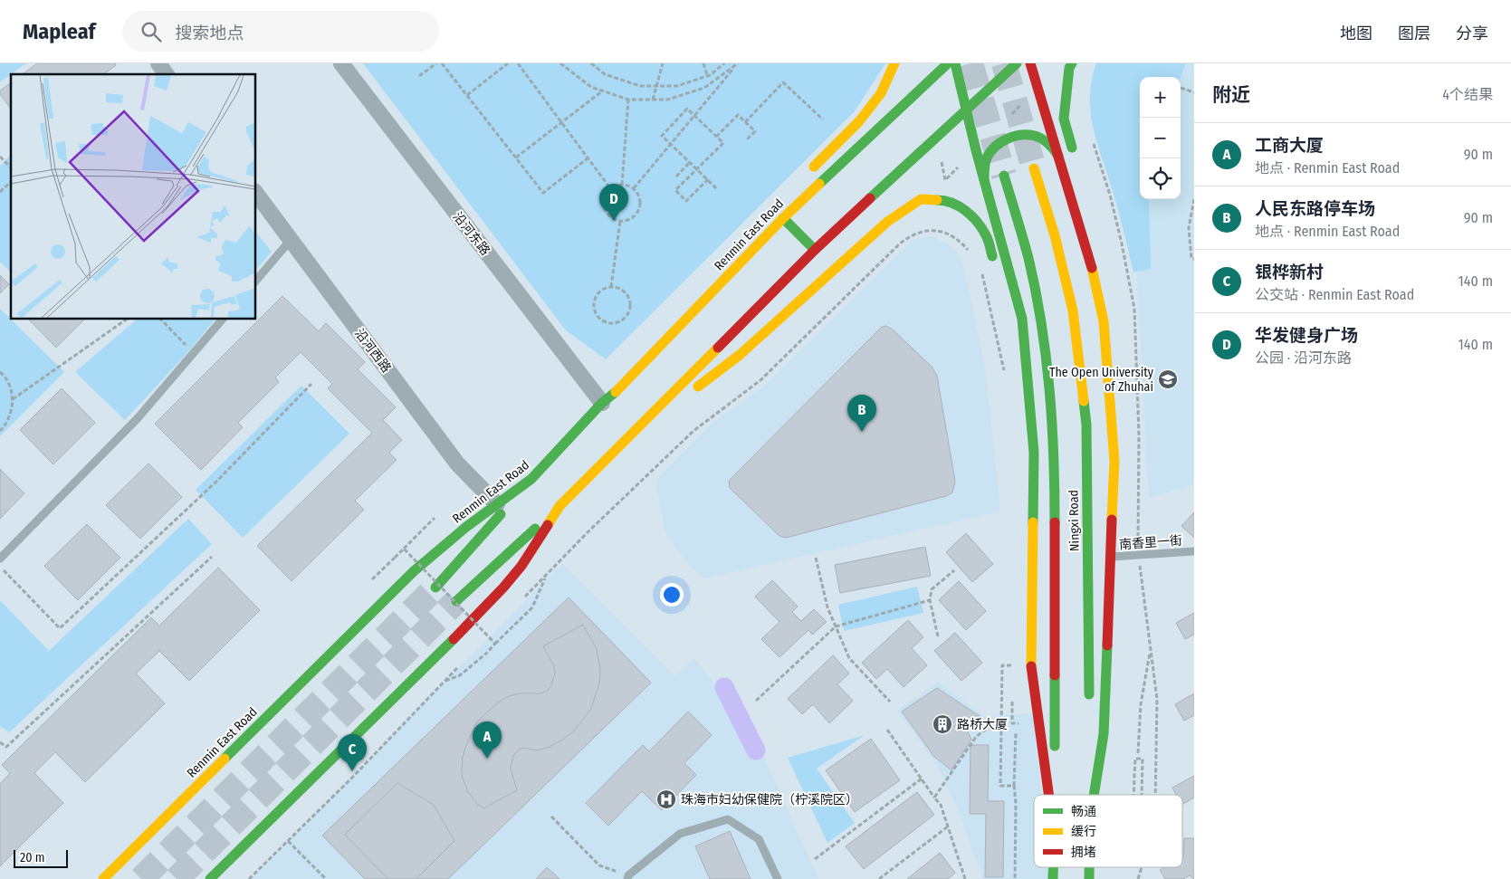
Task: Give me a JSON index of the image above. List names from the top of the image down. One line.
{"streets":{"main road":["Renmin East Road","Ningxi Road"],"street":["沿河东路","沿河西路"],"lane":["南香里一街"]},"crossings":[["沿河东路","Renmin East Road"],["Renmin East Road","沿河西路"]],"places":{"school or university":["The Open University of Zhuhai"],"building":["路桥大厦"],"hospital":["珠海市妇幼保健院（柠溪院区）"]},"legend":["畅通","缓行","拥堵"],"scale_bar":"20 m","page":{"header":"Mapleaf","search":"搜索地点","nav":["地图","图层","分享"],"heading":["附近","4个结果"],"map_buttons":["+","−"],"list":[{"mark":"A","name":"工商大厦","note":"地点 · Renmin East Road","value":"90 m"},{"mark":"B","name":"人民东路停车场","note":"地点 · Renmin East Road","value":"90 m"},{"mark":"C","name":"银桦新村","note":"公交站 · Renmin East Road","value":"140 m"},{"mark":"D","name":"华发健身广场","note":"公园 · 沿河东路","value":"140 m"}],"pins":["D","B","A","C"],"scale":"20 m"}}
